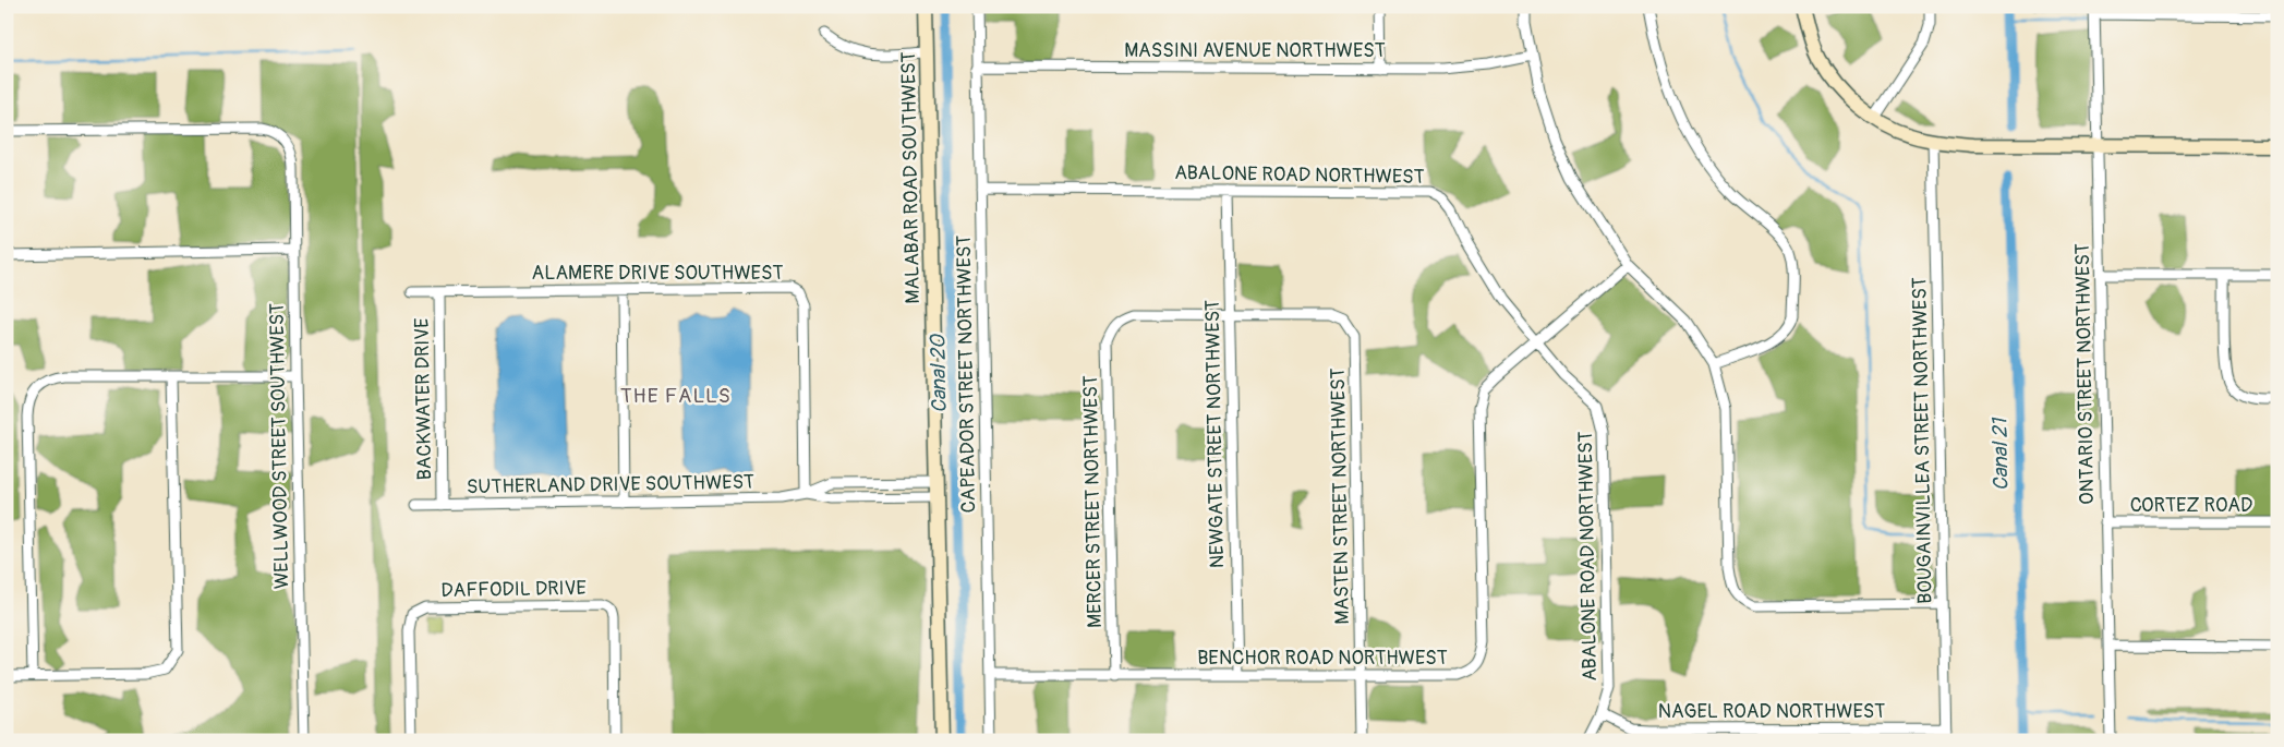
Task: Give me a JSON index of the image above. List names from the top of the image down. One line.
{"streets":{"main road":["MALABAR ROAD SOUTHWEST"],"street":["MASSINI AVENUE NORTHWEST","ABALONE ROAD NORTHWEST","ALAMERE DRIVE SOUTHWEST","CAPEADOR STREET NORTHWEST","ONTARIO STREET NORTHWEST","BACKWATER DRIVE","NEWGATE STREET NORTHWEST","BOUGAINVILLEA STREET NORTHWEST","WELLWOOD STREET SOUTHWEST","SUTHERLAND DRIVE SOUTHWEST","MASTEN STREET NORTHWEST","MERCER STREET NORTHWEST","CORTEZ ROAD","DAFFODIL DRIVE","BENCHOR ROAD NORTHWEST","NAGEL ROAD NORTHWEST"]},"crossings":[["MASSINI AVENUE NORTHWEST","CAPEADOR STREET NORTHWEST"],["ABALONE ROAD NORTHWEST","CAPEADOR STREET NORTHWEST"],["ABALONE ROAD NORTHWEST","NEWGATE STREET NORTHWEST"],["ABALONE ROAD NORTHWEST","BENCHOR ROAD NORTHWEST"],["ABALONE ROAD NORTHWEST","NAGEL ROAD NORTHWEST"],["MALABAR ROAD SOUTHWEST","SUTHERLAND DRIVE SOUTHWEST"],["ALAMERE DRIVE SOUTHWEST","BACKWATER DRIVE"],["ALAMERE DRIVE SOUTHWEST","SUTHERLAND DRIVE SOUTHWEST"],["CAPEADOR STREET NORTHWEST","BENCHOR ROAD NORTHWEST"],["ONTARIO STREET NORTHWEST","CORTEZ ROAD"],["BACKWATER DRIVE","SUTHERLAND DRIVE SOUTHWEST"],["NEWGATE STREET NORTHWEST","MASTEN STREET NORTHWEST"],["NEWGATE STREET NORTHWEST","MERCER STREET NORTHWEST"],["NEWGATE STREET NORTHWEST","BENCHOR ROAD NORTHWEST"],["BOUGAINVILLEA STREET NORTHWEST","NAGEL ROAD NORTHWEST"],["MASTEN STREET NORTHWEST","MERCER STREET NORTHWEST"],["MASTEN STREET NORTHWEST","BENCHOR ROAD NORTHWEST"],["MERCER STREET NORTHWEST","BENCHOR ROAD NORTHWEST"]],"districts":["THE FALLS"],"water":["Canal 20","Canal 21"]}
